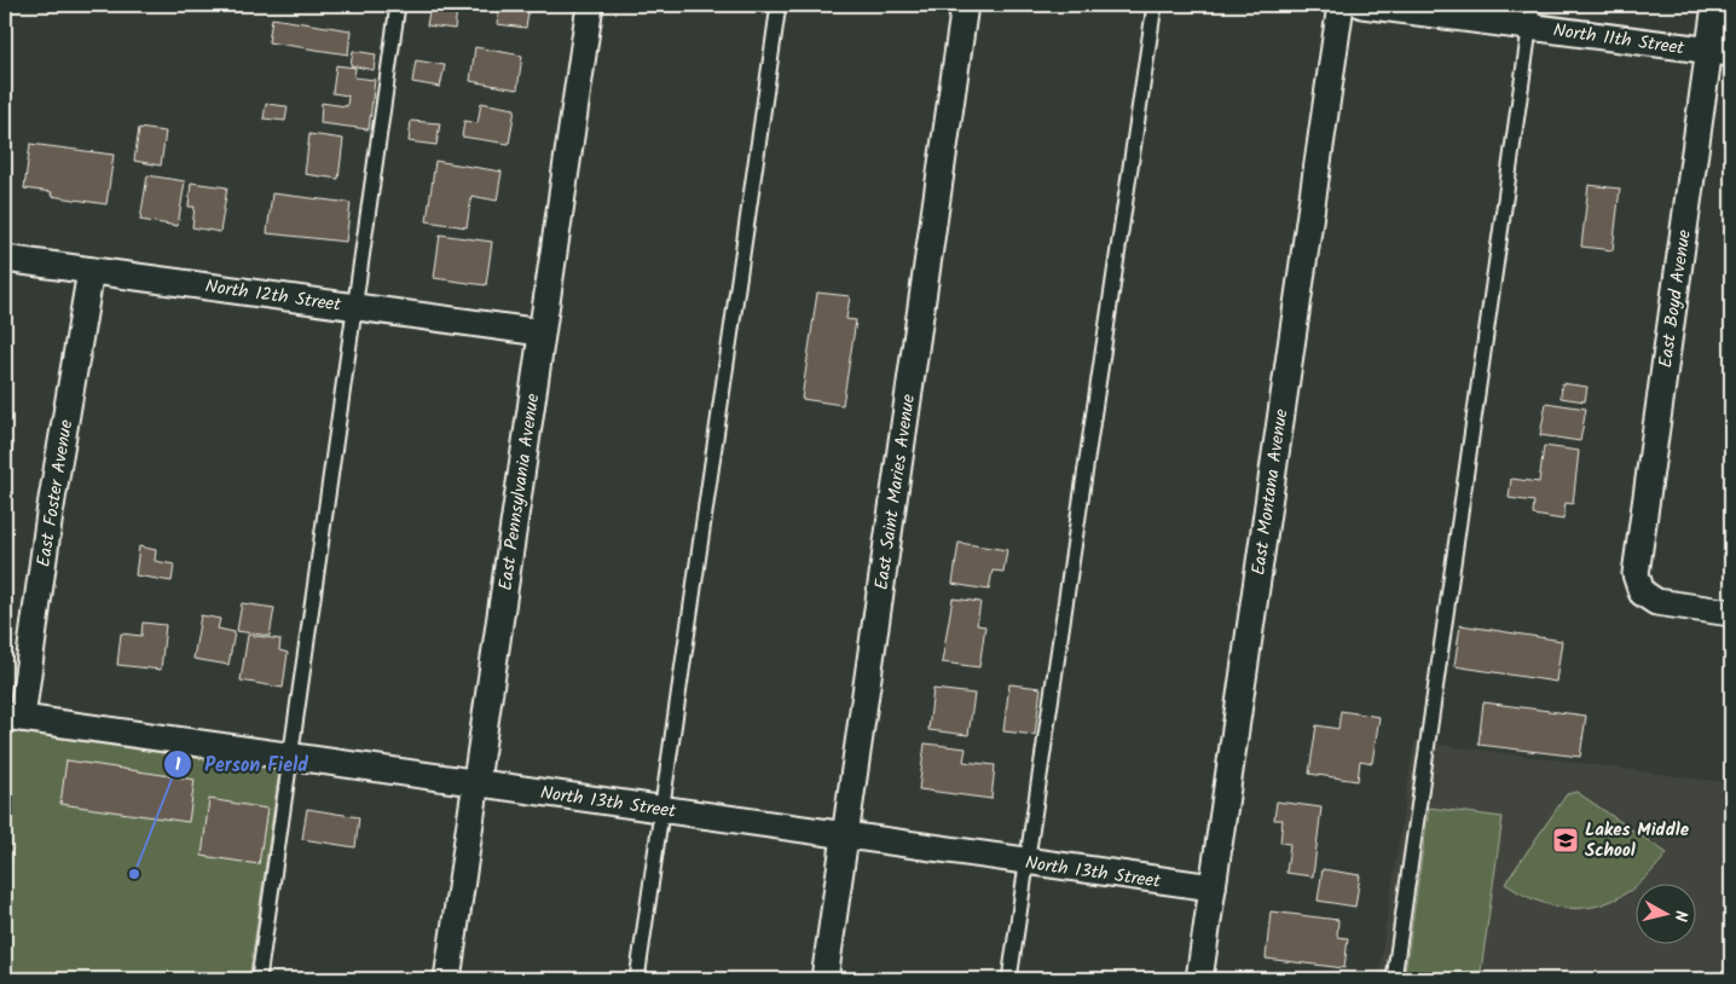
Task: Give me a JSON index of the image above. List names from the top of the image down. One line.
{"streets":{"street":["North 11th Street","North 12th Street","East Boyd Avenue","East Pennsylvania Avenue","East Saint Maries Avenue","East Montana Avenue","East Foster Avenue","North 13th Street"]},"crossings":[["North 11th Street","East Boyd Avenue"],["North 12th Street","East Pennsylvania Avenue"],["North 12th Street","East Foster Avenue"],["East Pennsylvania Avenue","North 13th Street"],["East Saint Maries Avenue","North 13th Street"],["East Montana Avenue","North 13th Street"],["East Foster Avenue","North 13th Street"]],"places":{"school or university":["Lakes Middle School"],"other":["Person Field"]},"north":"right"}
